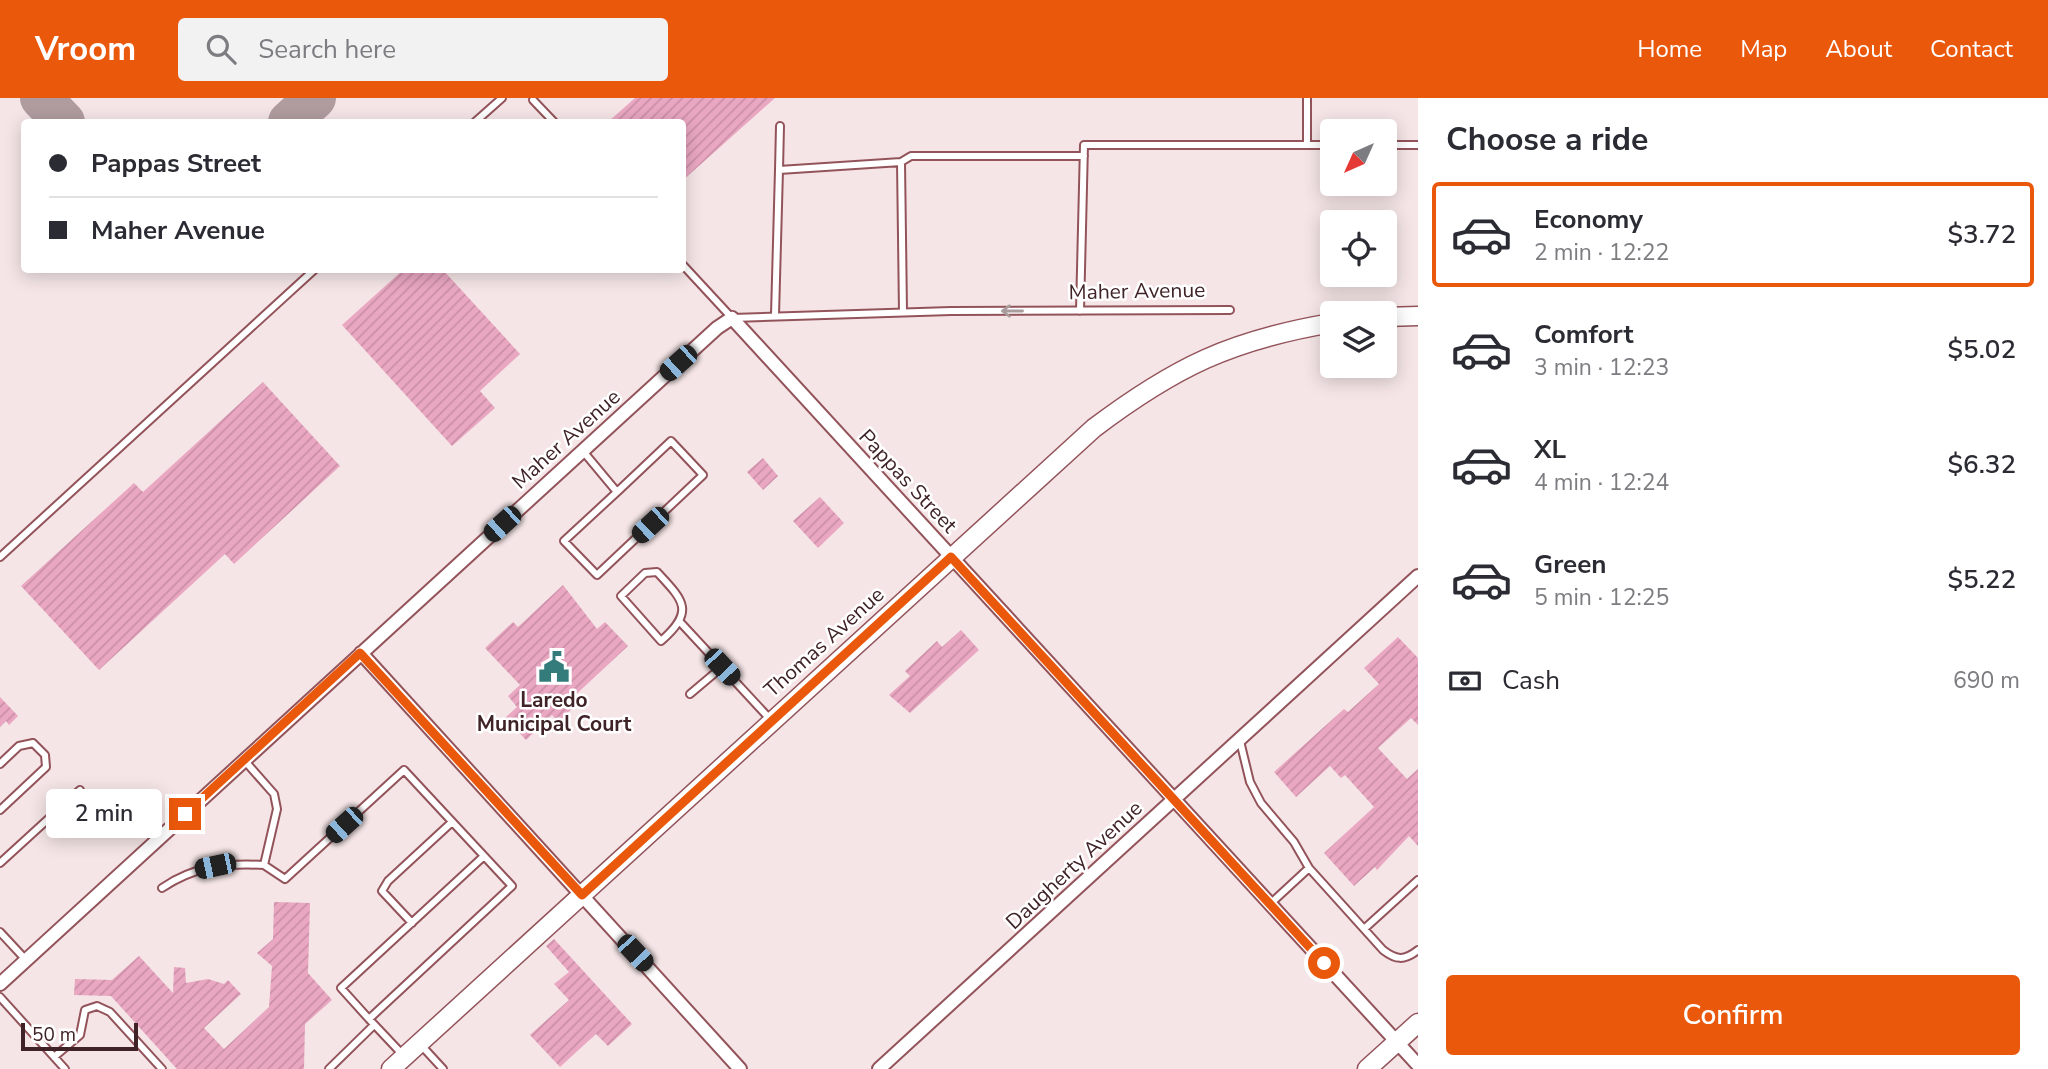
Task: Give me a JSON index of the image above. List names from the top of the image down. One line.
{"streets":{"street":["Maher Avenue","Pappas Street","Thomas Avenue","Daugherty Avenue"]},"crossings":[["Maher Avenue","Pappas Street"],["Pappas Street","Thomas Avenue"],["Pappas Street","Daugherty Avenue"]],"places":{"public building":["Laredo Municipal Court"]},"scale_bar":"50 m","north":"bottom left","page":{"header":"Vroom","search":"Search here","nav":["Home","Map","About","Contact"],"heading":"Choose a ride","banner":["Pappas Street","Maher Avenue"],"list":[{"name":"Economy","note":"2 min · 12:22","value":"$3.72"},{"name":"Comfort","note":"3 min · 12:23","value":"$5.02"},{"name":"XL","note":"4 min · 12:24","value":"$6.32"},{"name":"Green","note":"5 min · 12:25","value":"$5.22"}],"pay":["Cash","690 m"],"bubble":"2 min","buttons":"Confirm","scale":"50 m"}}
